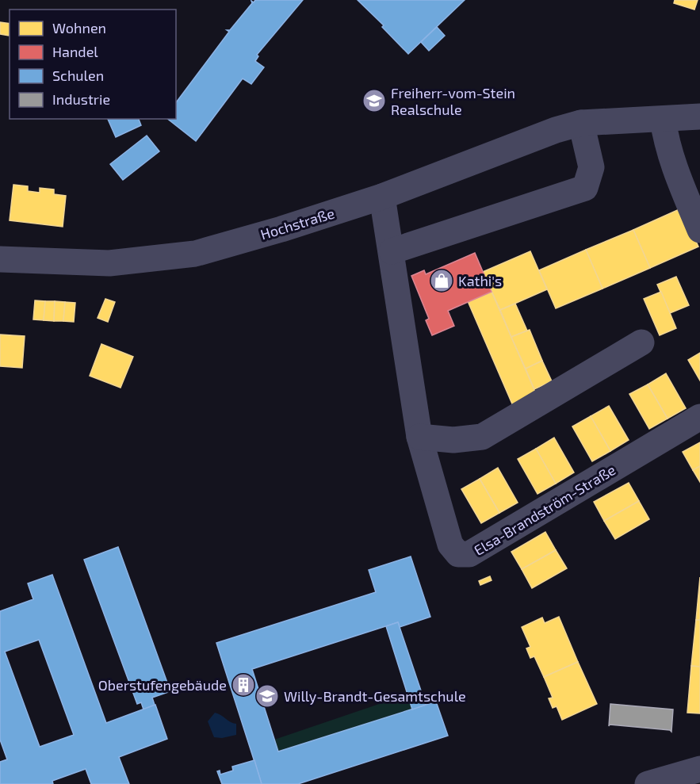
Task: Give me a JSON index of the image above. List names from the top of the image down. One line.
{"streets":{"street":["Hochstraße","Elsa-Brandström-Straße"]},"crossings":[["Hochstraße","Elsa-Brandström-Straße"]],"places":{"school or university":["Freiherr-vom-Stein Realschule","Willy-Brandt-Gesamtschule"],"shop":["Kathi's"],"building":["Oberstufengebäude"]},"legend":["Wohnen","Handel","Schulen","Industrie"]}
